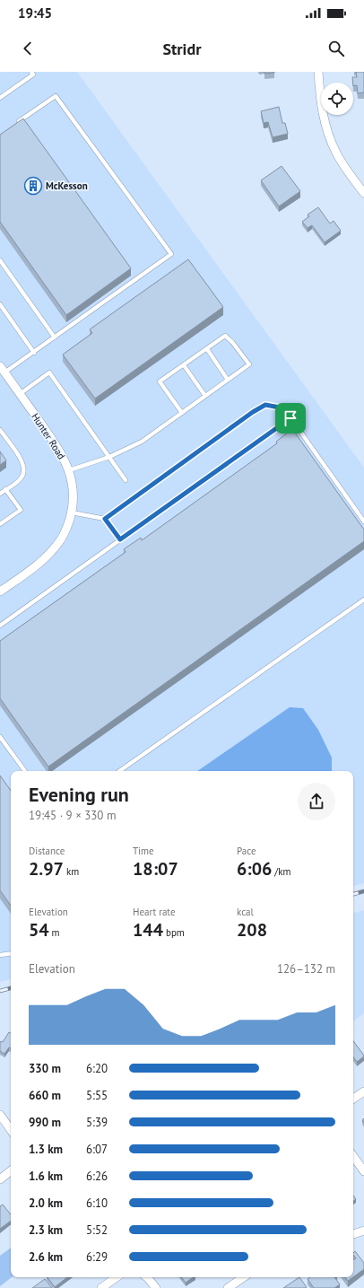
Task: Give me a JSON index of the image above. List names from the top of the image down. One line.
{"streets":{"street":["Hunter Road"]},"places":{"building":["McKesson"]},"page":{"status":"19:45","header":"Stridr","heading":["Evening run","19:45 · 9 × 330 m"],"stats":[["Distance","2.97 km"],["Time","18:07"],["Pace","6:06 /km"],["Elevation","54 m"],["Heart rate","144 bpm"],["kcal","208"]],"chart":["Elevation","126–132 m"],"list":[{"name":"330 m","note":"6:20"},{"name":"660 m","note":"5:55"},{"name":"990 m","note":"5:39"},{"name":"1.3 km","note":"6:07"},{"name":"1.6 km","note":"6:26"},{"name":"2.0 km","note":"6:10"},{"name":"2.3 km","note":"5:52"},{"name":"2.6 km","note":"6:29"}]}}
